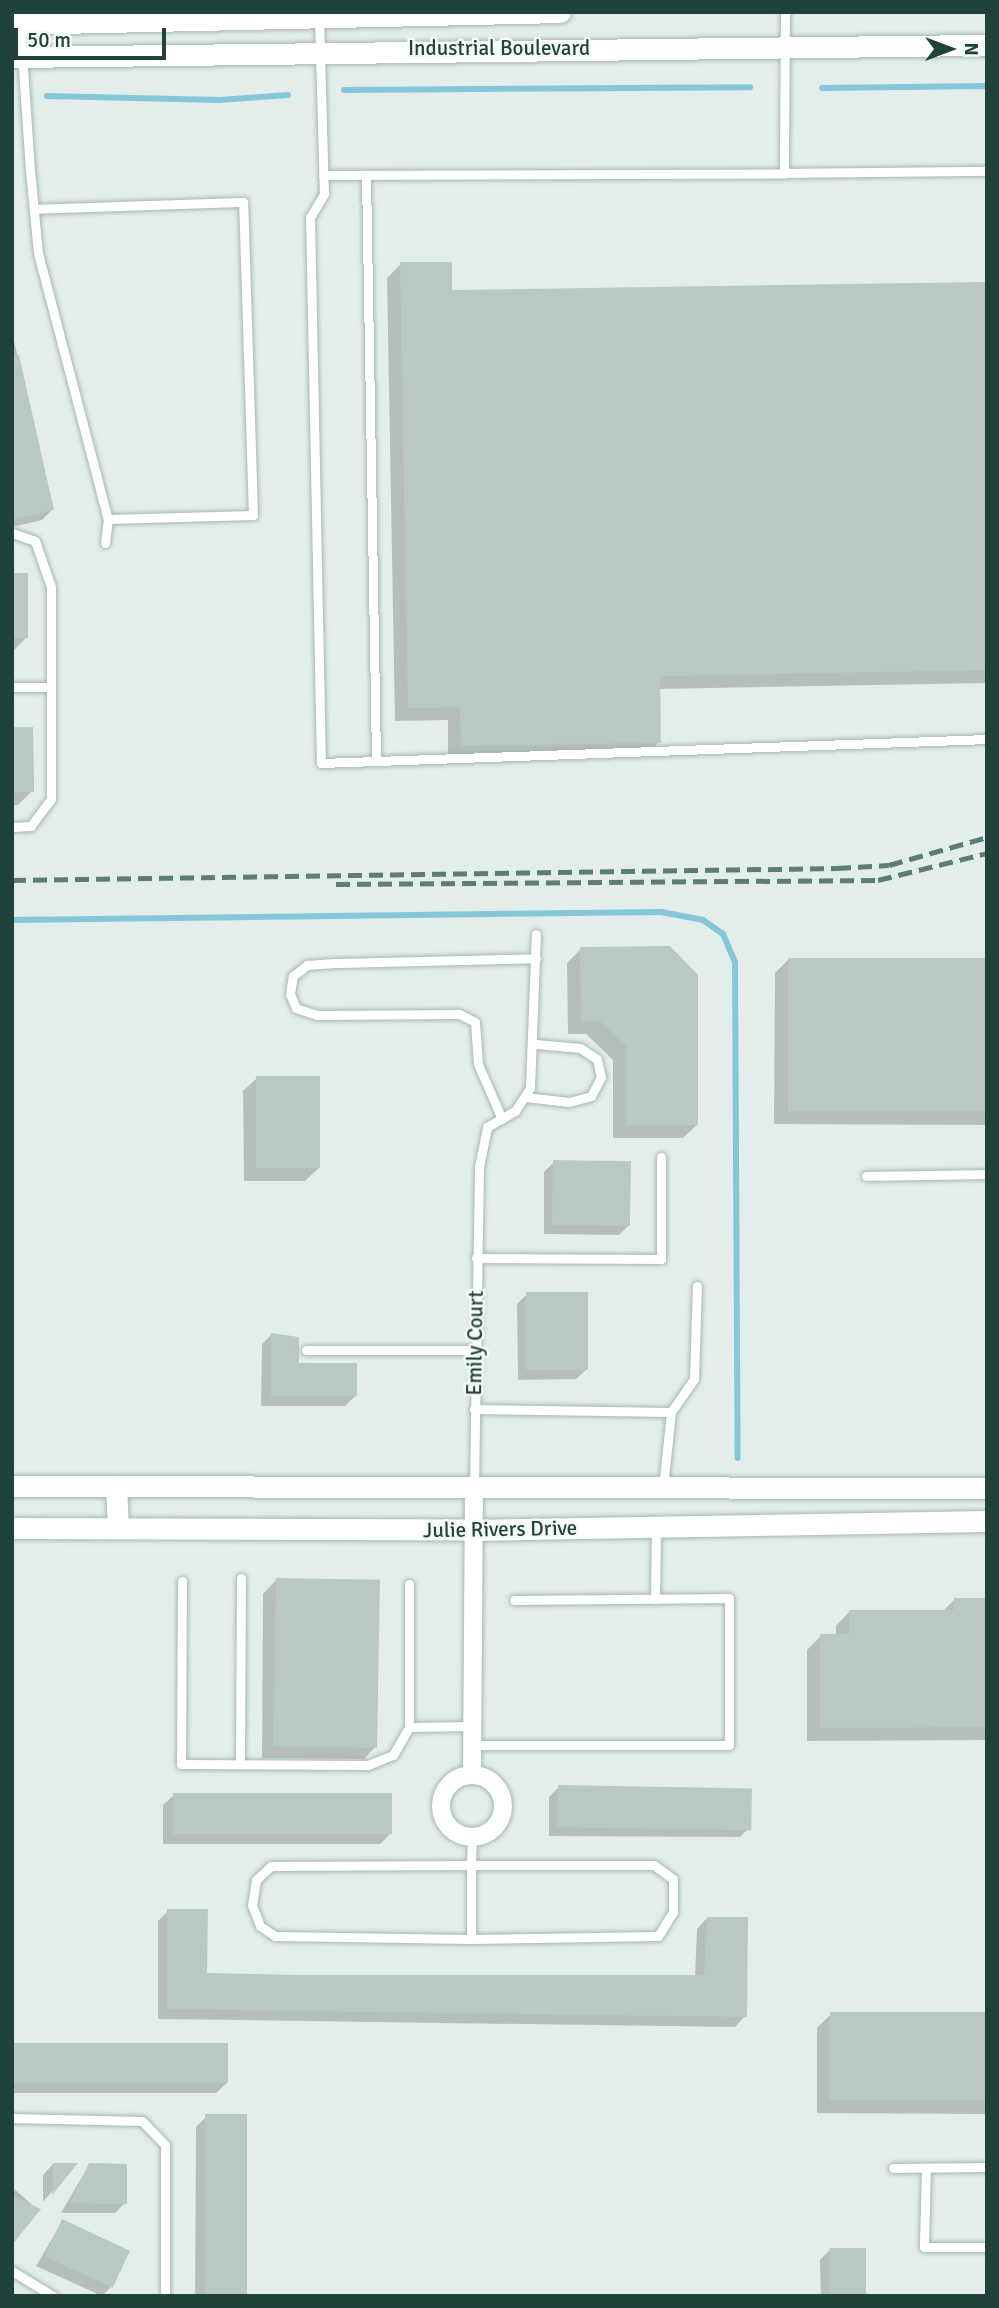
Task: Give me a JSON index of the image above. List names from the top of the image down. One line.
{"streets":{"street":["Industrial Boulevard","Emily Court","Julie Rivers Drive"]},"crossings":[["Emily Court","Julie Rivers Drive"]],"scale_bar":"50 m","north":"right"}
